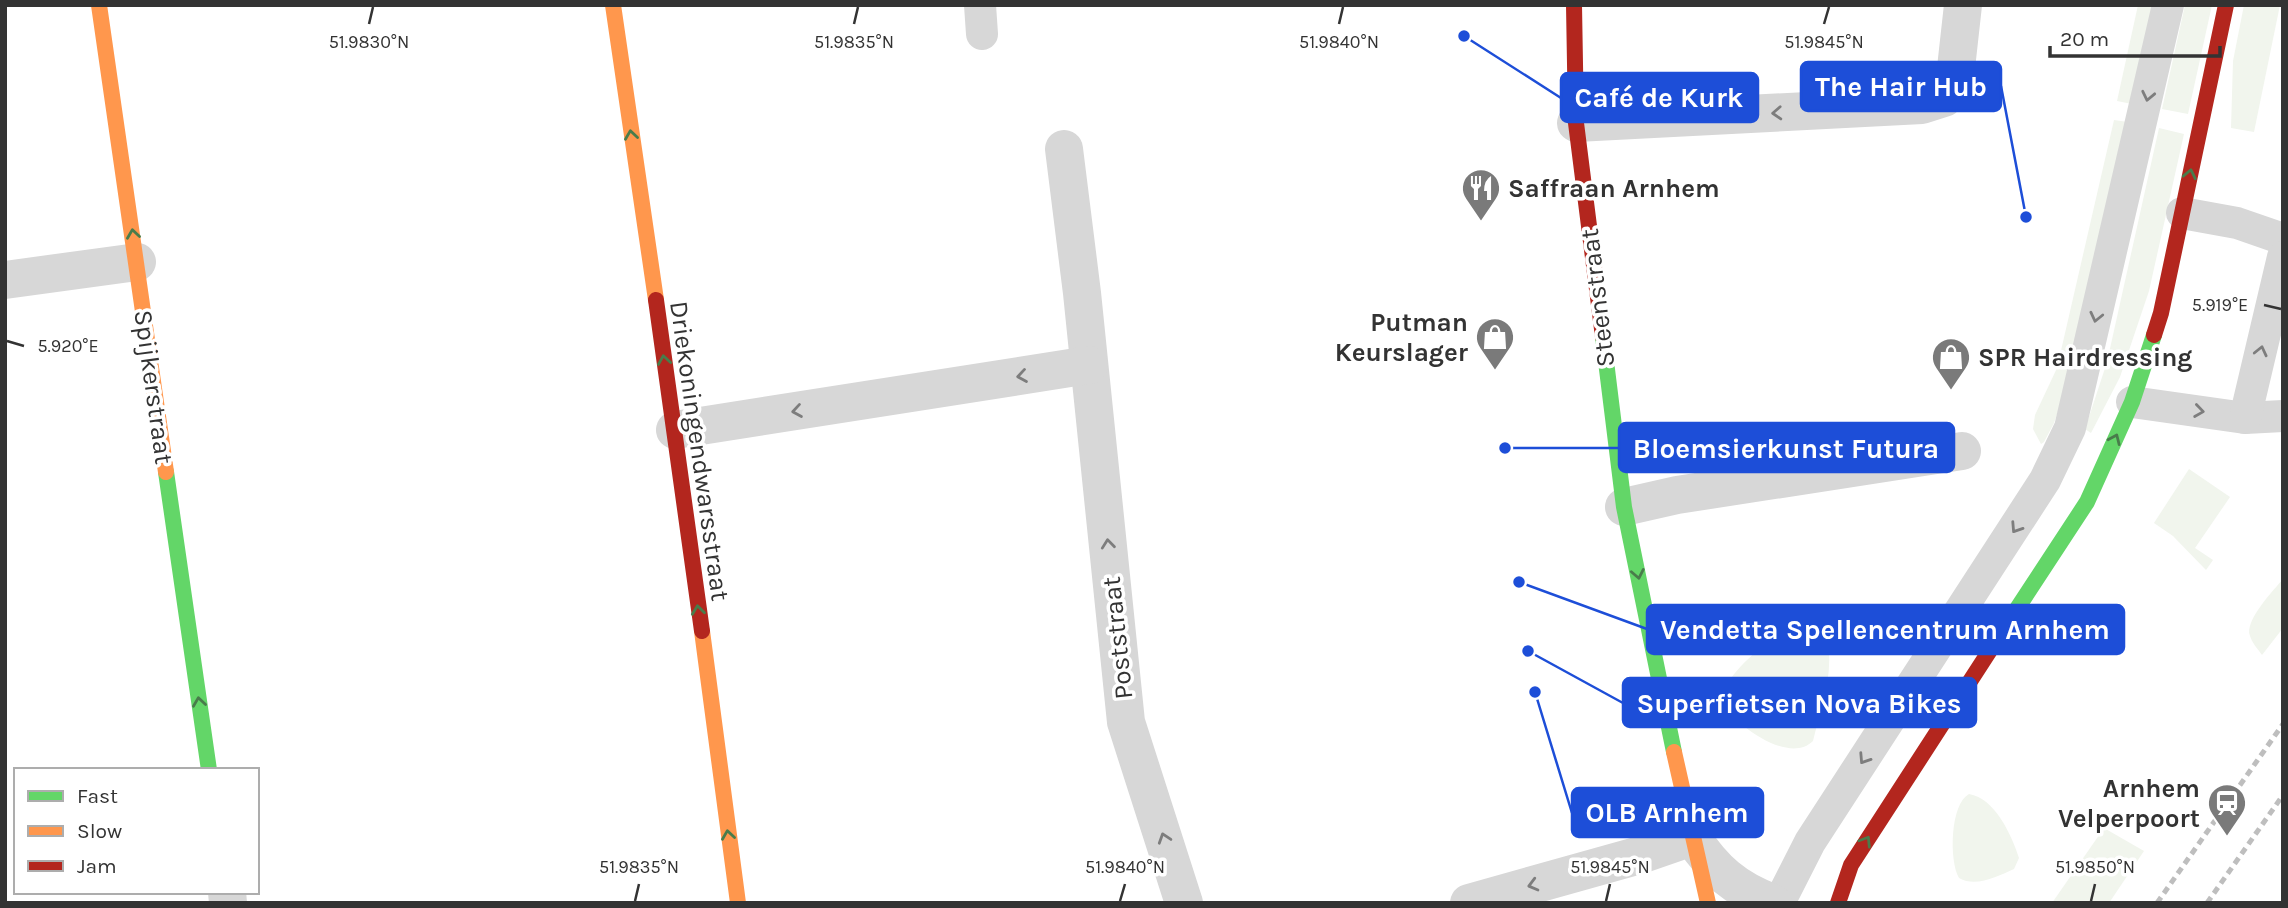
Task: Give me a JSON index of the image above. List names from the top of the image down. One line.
{"streets":{"street":["Steenstraat","Spijkerstraat","Driekoningendwarsstraat","Poststraat"]},"one_way":["Spijkerstraat","Driekoningendwarsstraat","Poststraat"],"places":{"other":["Café de Kurk","The Hair Hub","Bloemsierkunst Futura","Vendetta Spellencentrum Arnhem","Superfietsen Nova Bikes","OLB Arnhem"],"restaurant":["Saffraan Arnhem"],"shop":["Putman Keurslager","SPR Hairdressing"],"station":["Arnhem Velperpoort"]},"legend":["Fast","Slow","Jam"],"scale_bar":"20 m","coordinates":["51.9830°N","51.9835°N","51.9840°N","51.9845°N","5.919°E","5.920°E","51.9850°N"]}
